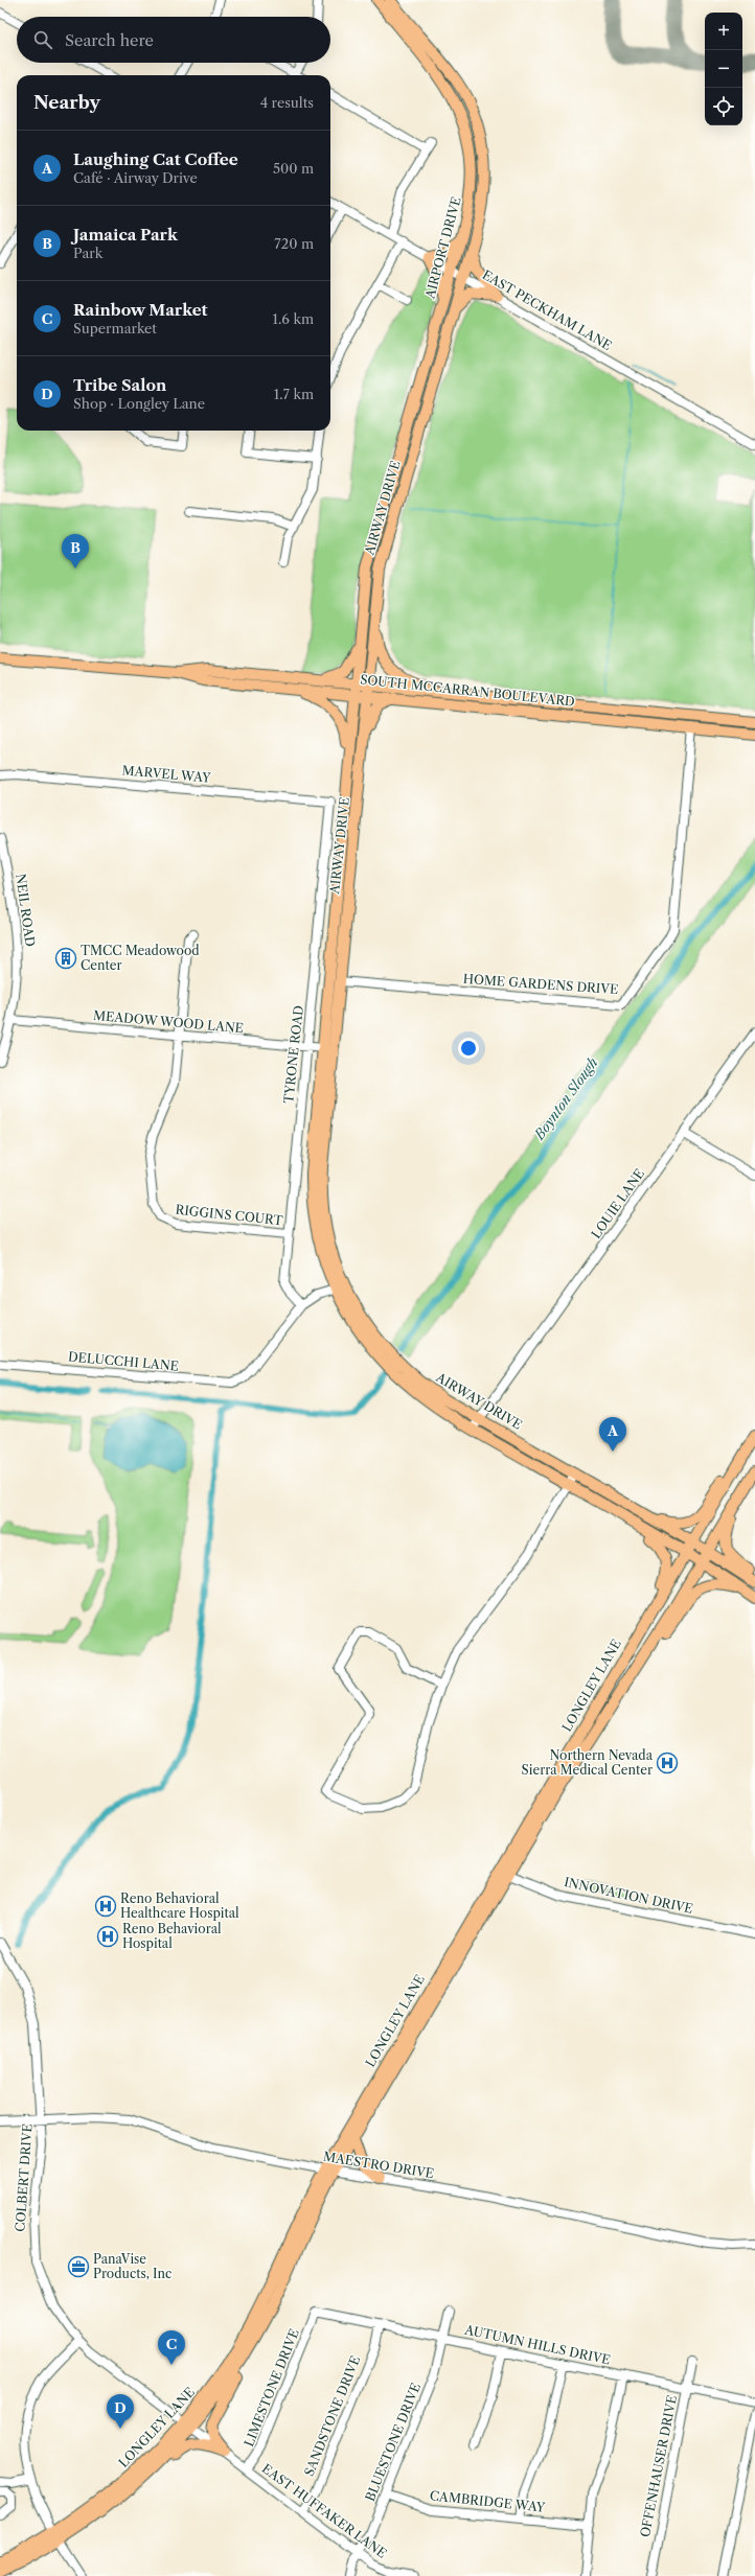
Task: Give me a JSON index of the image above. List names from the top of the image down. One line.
{"streets":{"main road":["AIRPORT DRIVE","AIRWAY DRIVE","SOUTH MCCARRAN BOULEVARD","LONGLEY LANE"],"street":["EAST PECKHAM LANE","MARVEL WAY","NEIL ROAD","HOME GARDENS DRIVE","MEADOW WOOD LANE","TYRONE ROAD","LOUIE LANE","RIGGINS COURT","DELUCCHI LANE","INNOVATION DRIVE","MAESTRO DRIVE","COLBERT DRIVE","AUTUMN HILLS DRIVE","LIMESTONE DRIVE","SANDSTONE DRIVE","BLUESTONE DRIVE","OFFENHAUSER DRIVE","CAMBRIDGE WAY","EAST HUFFAKER LANE"]},"crossings":[["AIRPORT DRIVE","EAST PECKHAM LANE"],["AIRPORT DRIVE","AIRWAY DRIVE"],["EAST PECKHAM LANE","AIRWAY DRIVE"],["AIRWAY DRIVE","SOUTH MCCARRAN BOULEVARD"],["AIRWAY DRIVE","HOME GARDENS DRIVE"],["AIRWAY DRIVE","MEADOW WOOD LANE"],["AIRWAY DRIVE","LOUIE LANE"],["AIRWAY DRIVE","LONGLEY LANE"],["SOUTH MCCARRAN BOULEVARD","HOME GARDENS DRIVE"],["MARVEL WAY","TYRONE ROAD"],["NEIL ROAD","MEADOW WOOD LANE"],["MEADOW WOOD LANE","TYRONE ROAD"],["MEADOW WOOD LANE","RIGGINS COURT"],["TYRONE ROAD","RIGGINS COURT"],["TYRONE ROAD","DELUCCHI LANE"],["LONGLEY LANE","INNOVATION DRIVE"],["LONGLEY LANE","MAESTRO DRIVE"],["LONGLEY LANE","COLBERT DRIVE"],["MAESTRO DRIVE","COLBERT DRIVE"],["COLBERT DRIVE","LIMESTONE DRIVE"],["COLBERT DRIVE","EAST HUFFAKER LANE"],["AUTUMN HILLS DRIVE","LIMESTONE DRIVE"],["AUTUMN HILLS DRIVE","SANDSTONE DRIVE"],["AUTUMN HILLS DRIVE","BLUESTONE DRIVE"],["AUTUMN HILLS DRIVE","OFFENHAUSER DRIVE"],["LIMESTONE DRIVE","EAST HUFFAKER LANE"],["SANDSTONE DRIVE","EAST HUFFAKER LANE"],["BLUESTONE DRIVE","CAMBRIDGE WAY"],["BLUESTONE DRIVE","EAST HUFFAKER LANE"]],"water":["Boynton Slough"],"places":{"building":["TMCC Meadowood Center"],"hospital":["Northern Nevada Sierra Medical Center","Reno Behavioral Healthcare Hospital","Reno Behavioral Hospital"],"office":["PanaVise Products, Inc"]},"page":{"map_buttons":["+","−"],"search":"Search here","heading":["Nearby","4 results"],"list":[{"mark":"A","name":"Laughing Cat Coffee","note":"Café · Airway Drive","value":"500 m"},{"mark":"B","name":"Jamaica Park","note":"Park","value":"720 m"},{"mark":"C","name":"Rainbow Market","note":"Supermarket","value":"1.6 km"},{"mark":"D","name":"Tribe Salon","note":"Shop · Longley Lane","value":"1.7 km"}],"pins":["B","A","C","D"]}}
